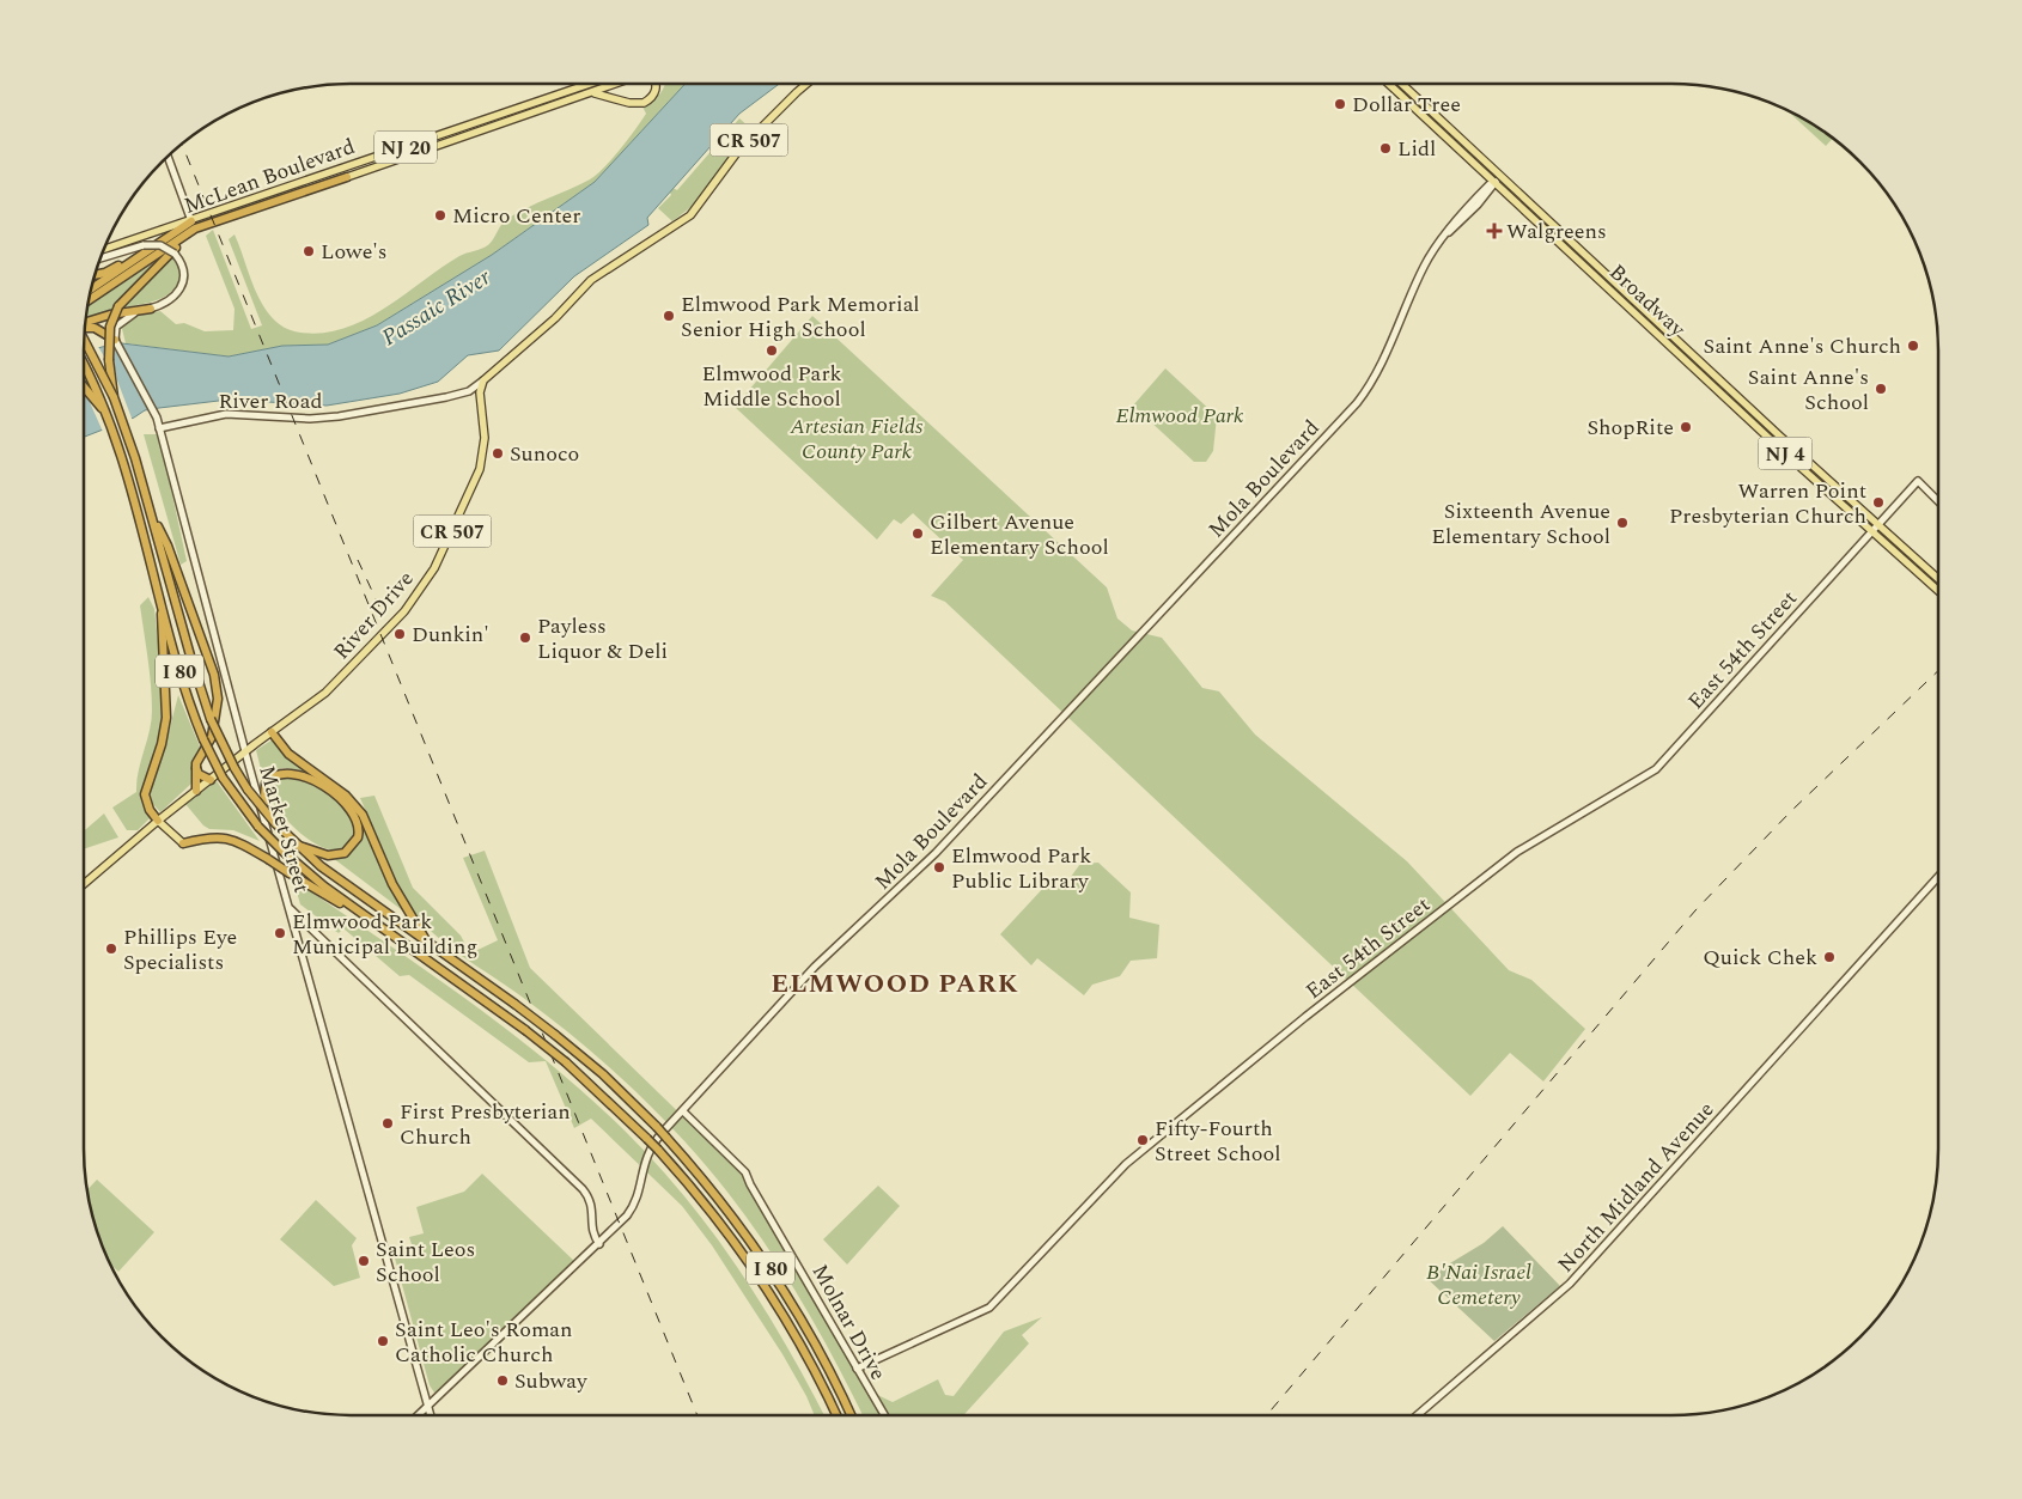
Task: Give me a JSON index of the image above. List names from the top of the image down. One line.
{"streets":{"highway":["NJ 20","McLean Boulevard","I 80"],"main road":["CR 507","Broadway","NJ 4","River Drive"],"street":["River Road","Mola Boulevard","East 54th Street","Market Street","North Midland Avenue","Molnar Drive"]},"crossings":[["CR 507","River Road"],["CR 507","River Drive"],["Broadway","Mola Boulevard"],["Broadway","East 54th Street"],["River Road","River Drive"],["River Road","Market Street"],["Mola Boulevard","Market Street"],["Mola Boulevard","Molnar Drive"],["River Drive","Market Street"],["East 54th Street","Molnar Drive"]],"districts":["ELMWOOD PARK"],"water":["Passaic River"],"parks":["Elmwood Park","Artesian Fields County Park","B'Nai Israel Cemetery"],"places":{"other":["Dollar Tree","Lidl","Micro Center","Lowe's","Elmwood Park Memorial Senior High School","Saint Anne's Church","Elmwood Park Middle School","Saint Anne's School","ShopRite","Sunoco","Warren Point Presbyterian Church","Sixteenth Avenue Elementary School","Gilbert Avenue Elementary School","Dunkin'","Payless Liquor & Deli","Elmwood Park Public Library","Elmwood Park Municipal Building","Phillips Eye Specialists","Quick Chek","First Presbyterian Church","Fifty-Fourth Street School","Saint Leos School","Saint Leo's Roman Catholic Church","Subway"],"health":["Walgreens"]}}
